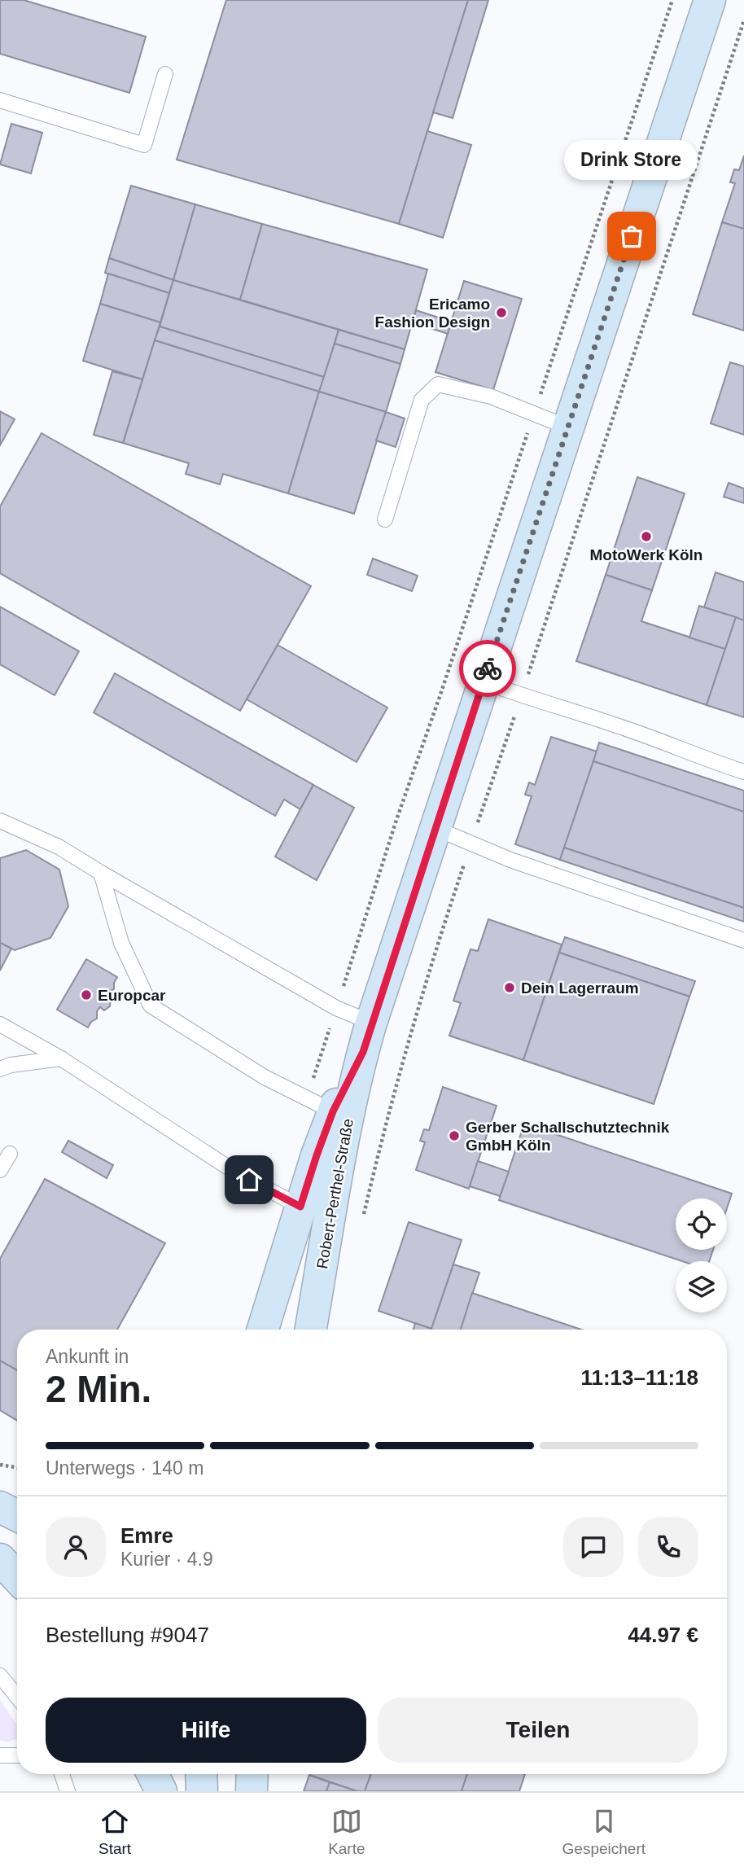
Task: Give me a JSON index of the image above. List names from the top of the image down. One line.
{"streets":{"street":["Robert-Perthel-Straße"]},"places":["Drink Store","Ericamo Fashion Design","MotoWerk Köln","Dein Lagerraum","Europcar","Gerber Schallschutztechnik GmbH Köln"],"page":{"bubble":"Drink Store","heading":["2 Min.","Ankunft in","11:13–11:18"],"panel":["Emre","Kurier · 4.9","Bestellung #9047","44.97 €"],"bar":"Unterwegs · 140 m","buttons":["Hilfe","Teilen"],"tabs":["Start","Karte","Gespeichert"]}}
